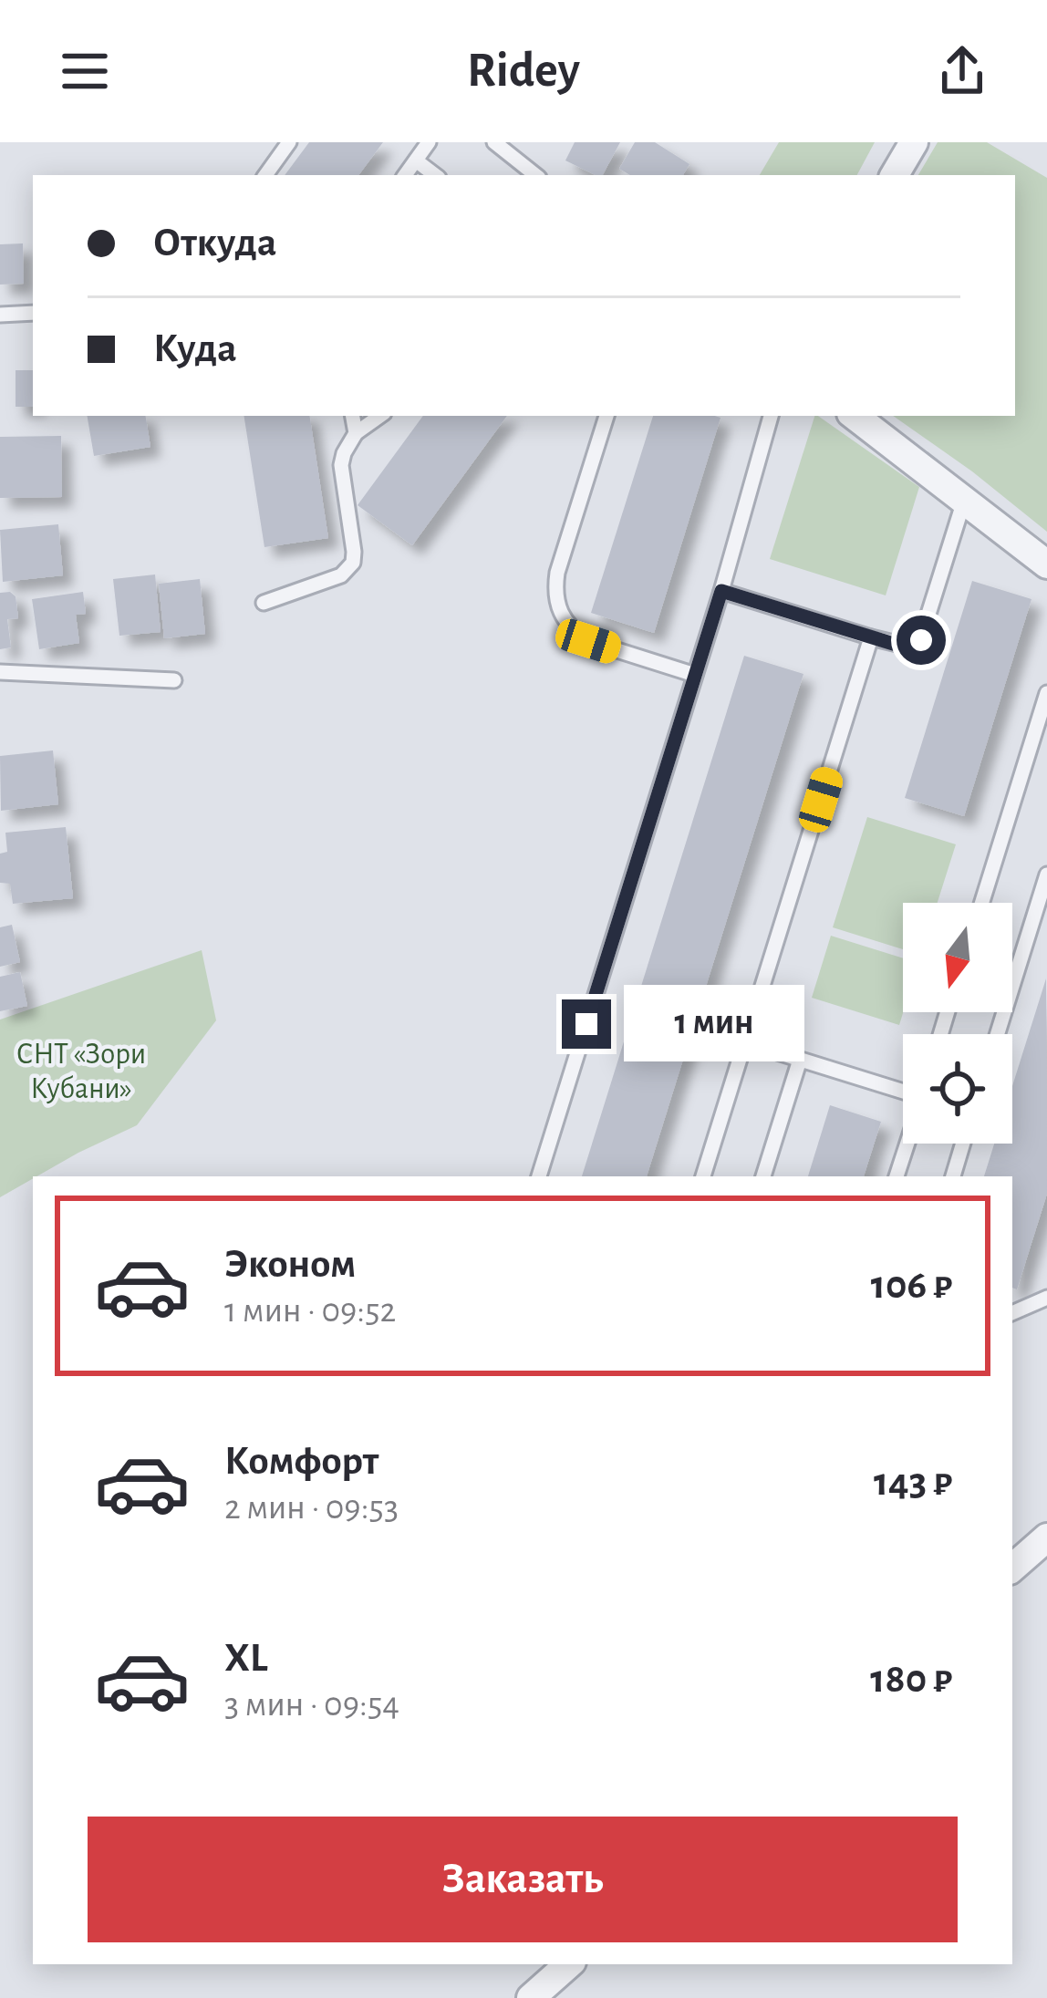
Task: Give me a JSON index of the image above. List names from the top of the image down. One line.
{"parks":["СНТ «Зори Кубани»"],"north":"bottom","page":{"header":"Ridey","banner":["Откуда","Куда"],"bubble":"1 мин","list":[{"name":"Эконом","note":"1 мин · 09:52","value":"106 ₽"},{"name":"Комфорт","note":"2 мин · 09:53","value":"143 ₽"},{"name":"XL","note":"3 мин · 09:54","value":"180 ₽"}],"buttons":"Заказать"}}
